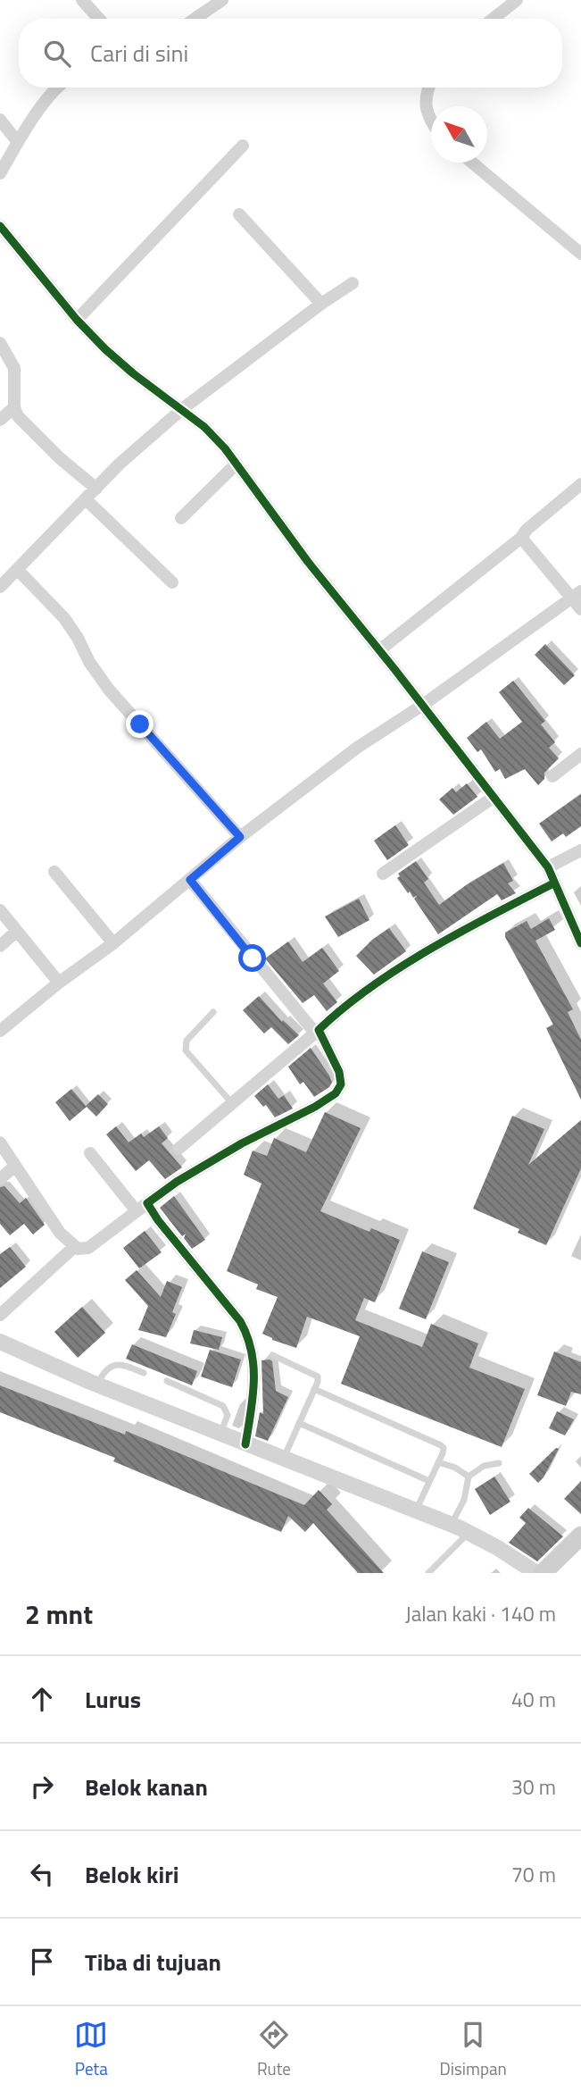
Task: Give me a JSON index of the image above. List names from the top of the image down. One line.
{"north":"top left","page":{"search":"Cari di sini","heading":["2 mnt","Jalan kaki · 140 m"],"list":[["Lurus","40 m"],["Belok kanan","30 m"],["Belok kiri","70 m"],"Tiba di tujuan"],"nav":["Peta","Rute","Disimpan"]}}
